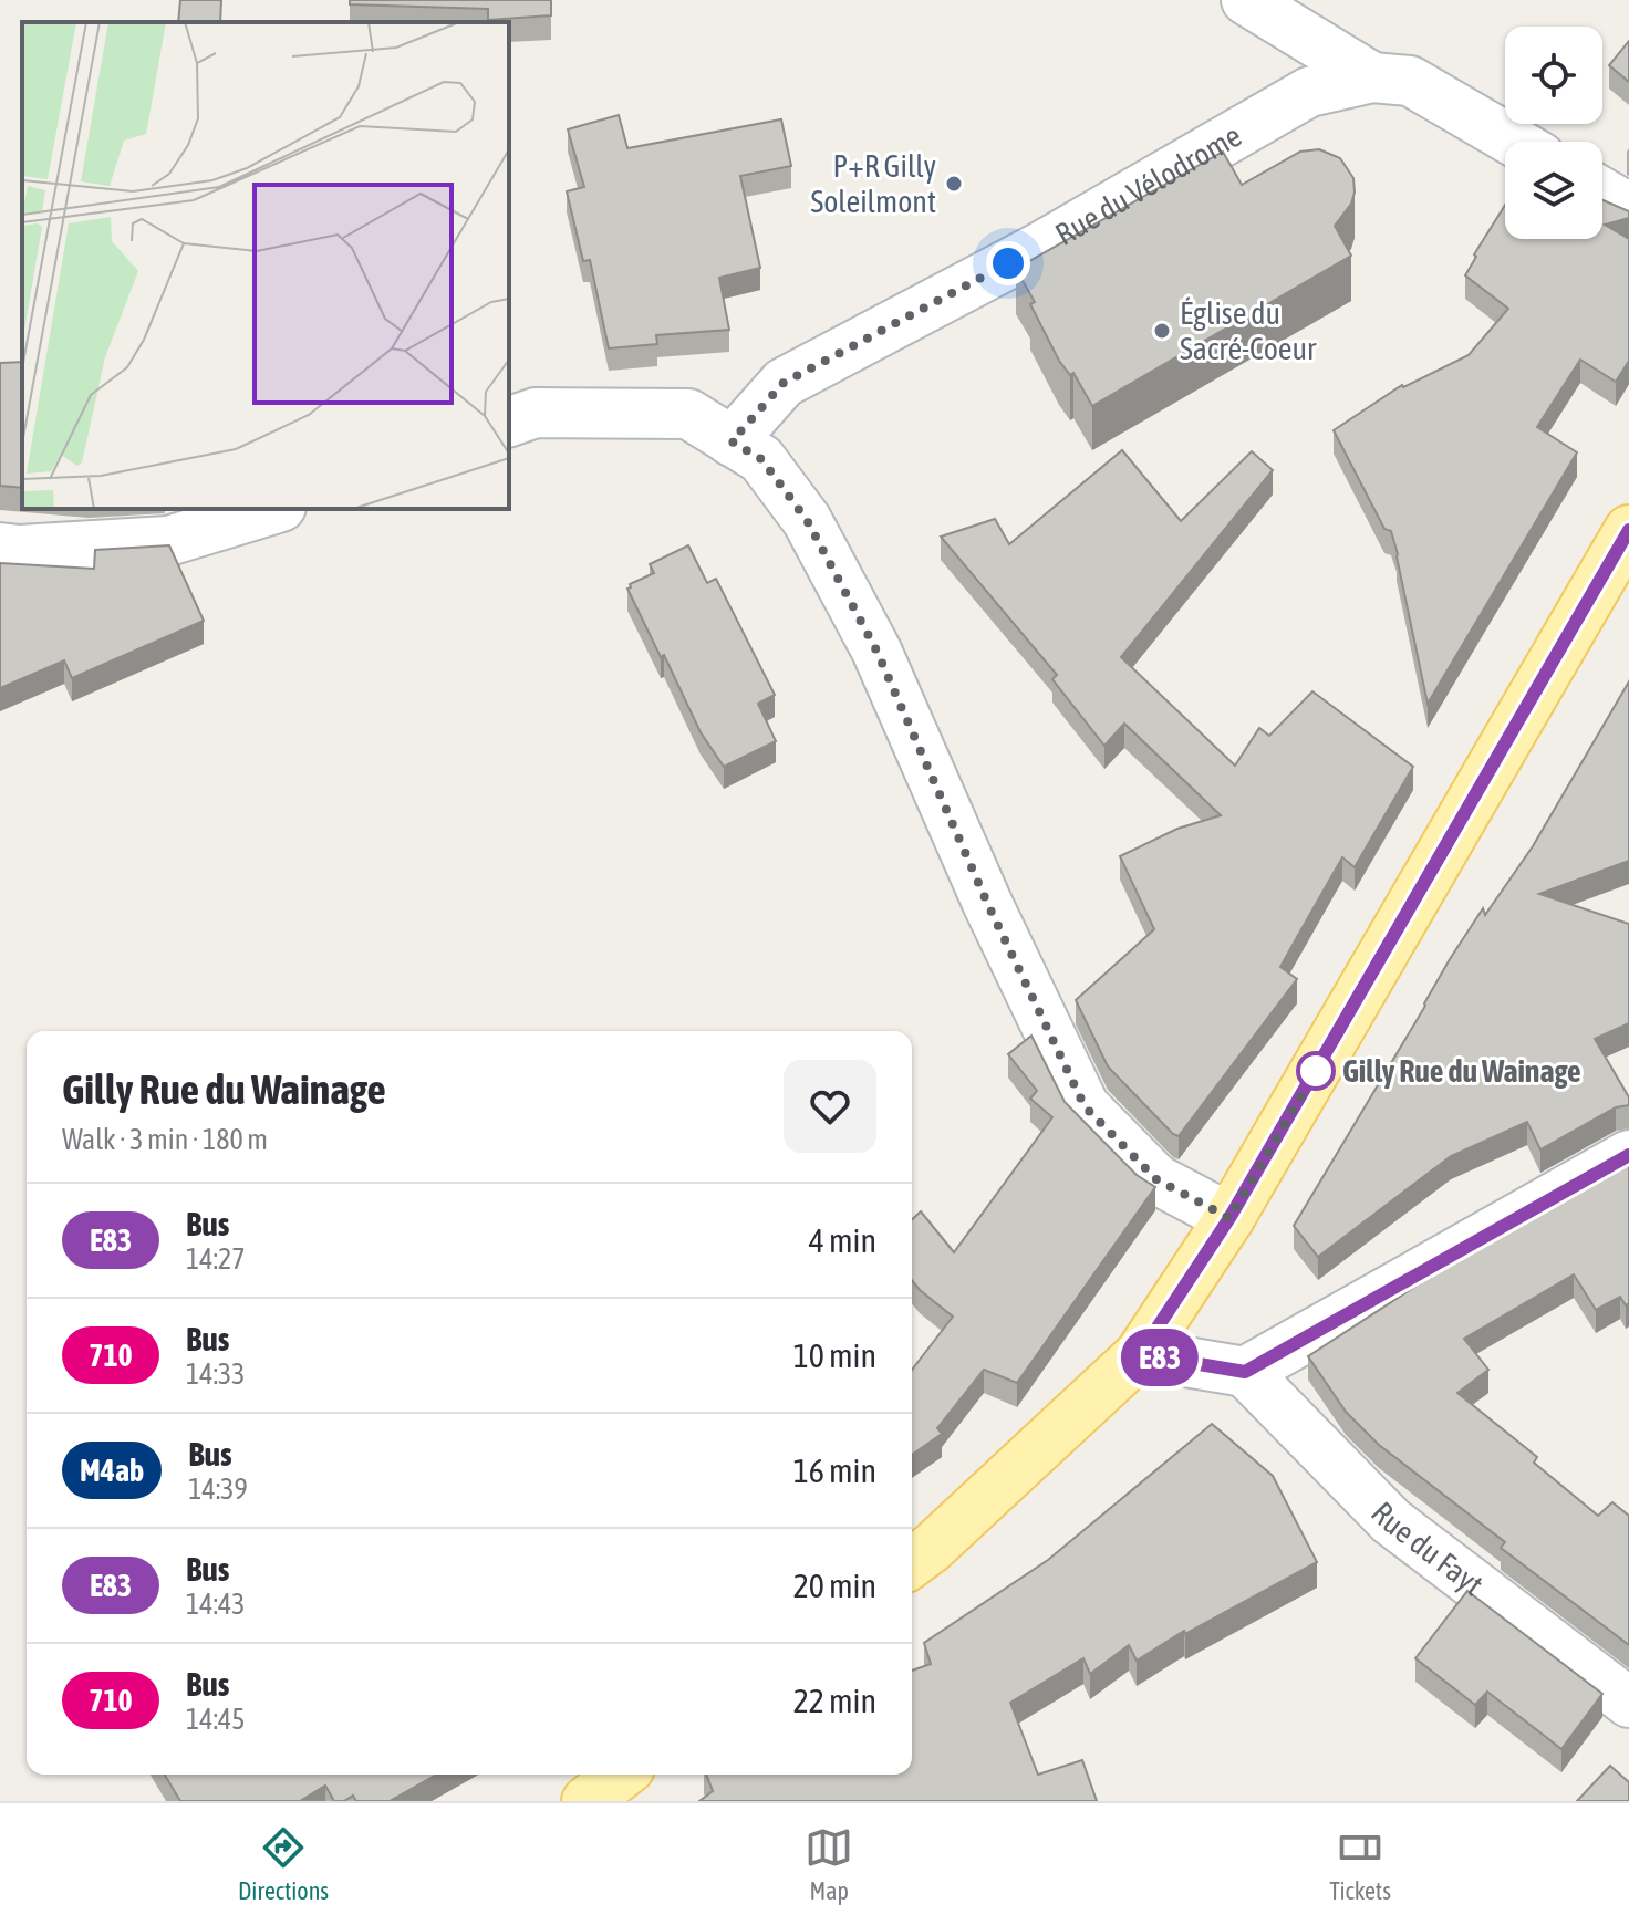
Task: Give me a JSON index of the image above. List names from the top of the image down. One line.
{"streets":{"street":["Rue du Vélodrome","Rue du Fayt"]},"places":["P+R Gilly Soleilmont","Église du Sacré-Coeur","Gilly Rue du Wainage"],"lines":["bus line E83"],"page":{"on_map":"E83","heading":["Gilly Rue du Wainage","Walk · 3 min · 180 m"],"list":[{"mark":"E83","name":"Bus","note":"14:27","value":"4 min"},{"mark":"710","name":"Bus","note":"14:33","value":"10 min"},{"mark":"M4ab","name":"Bus","note":"14:39","value":"16 min"},{"mark":"E83","name":"Bus","note":"14:43","value":"20 min"},{"mark":"710","name":"Bus","note":"14:45","value":"22 min"}],"tabs":["Directions","Map","Tickets"]}}
